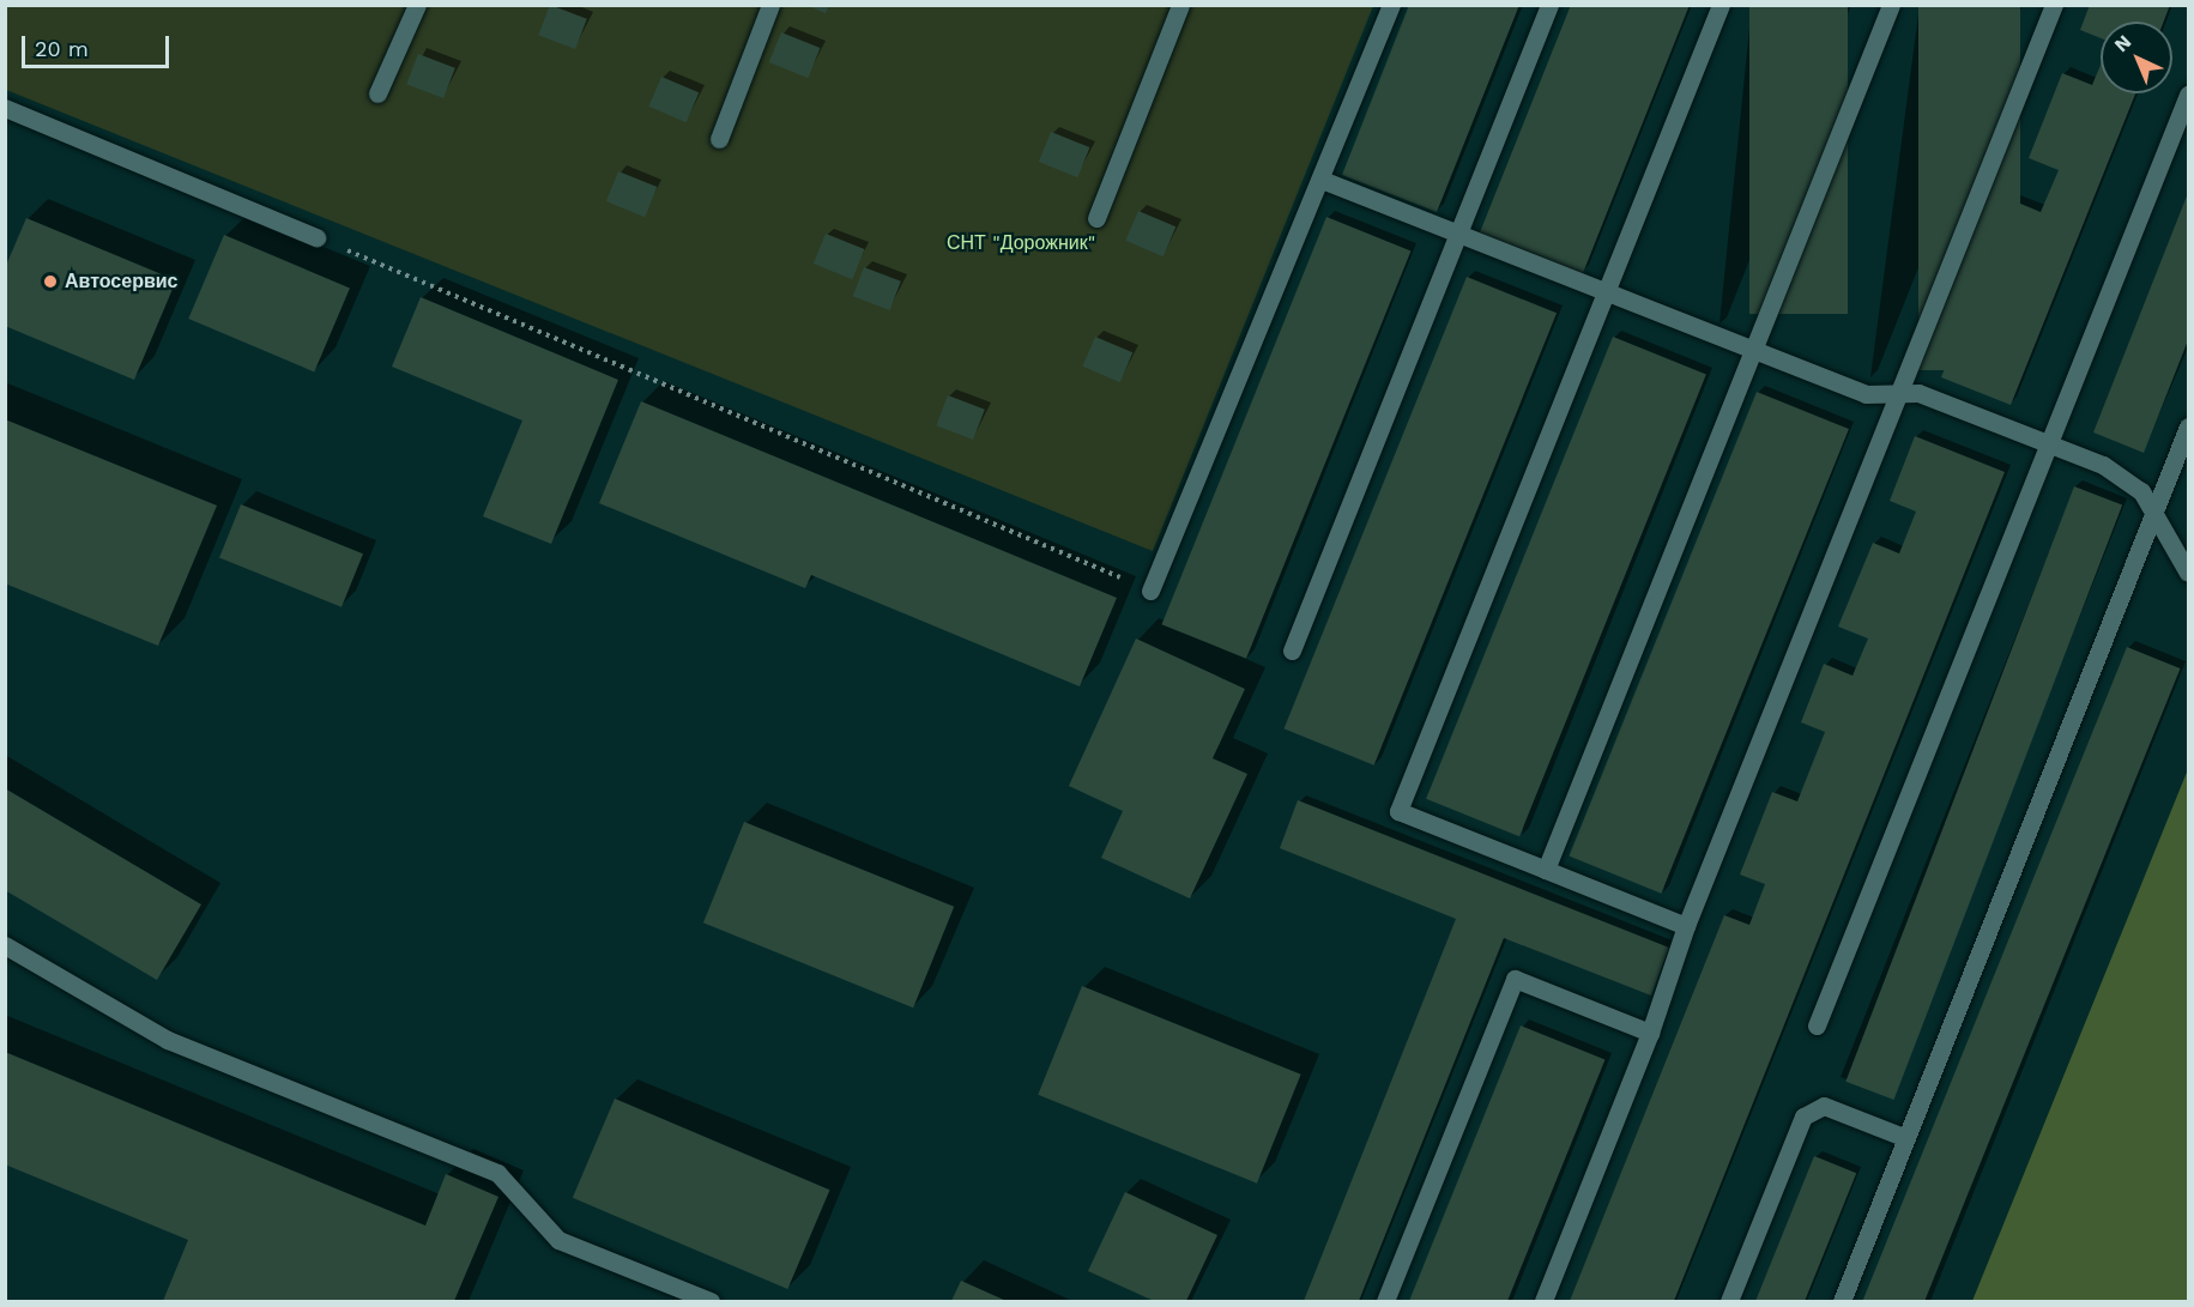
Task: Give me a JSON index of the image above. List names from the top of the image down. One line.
{"parks":["СНТ \"Дорожник\""],"places":["Автосервис"],"scale_bar":"20 m","north":"top left"}
